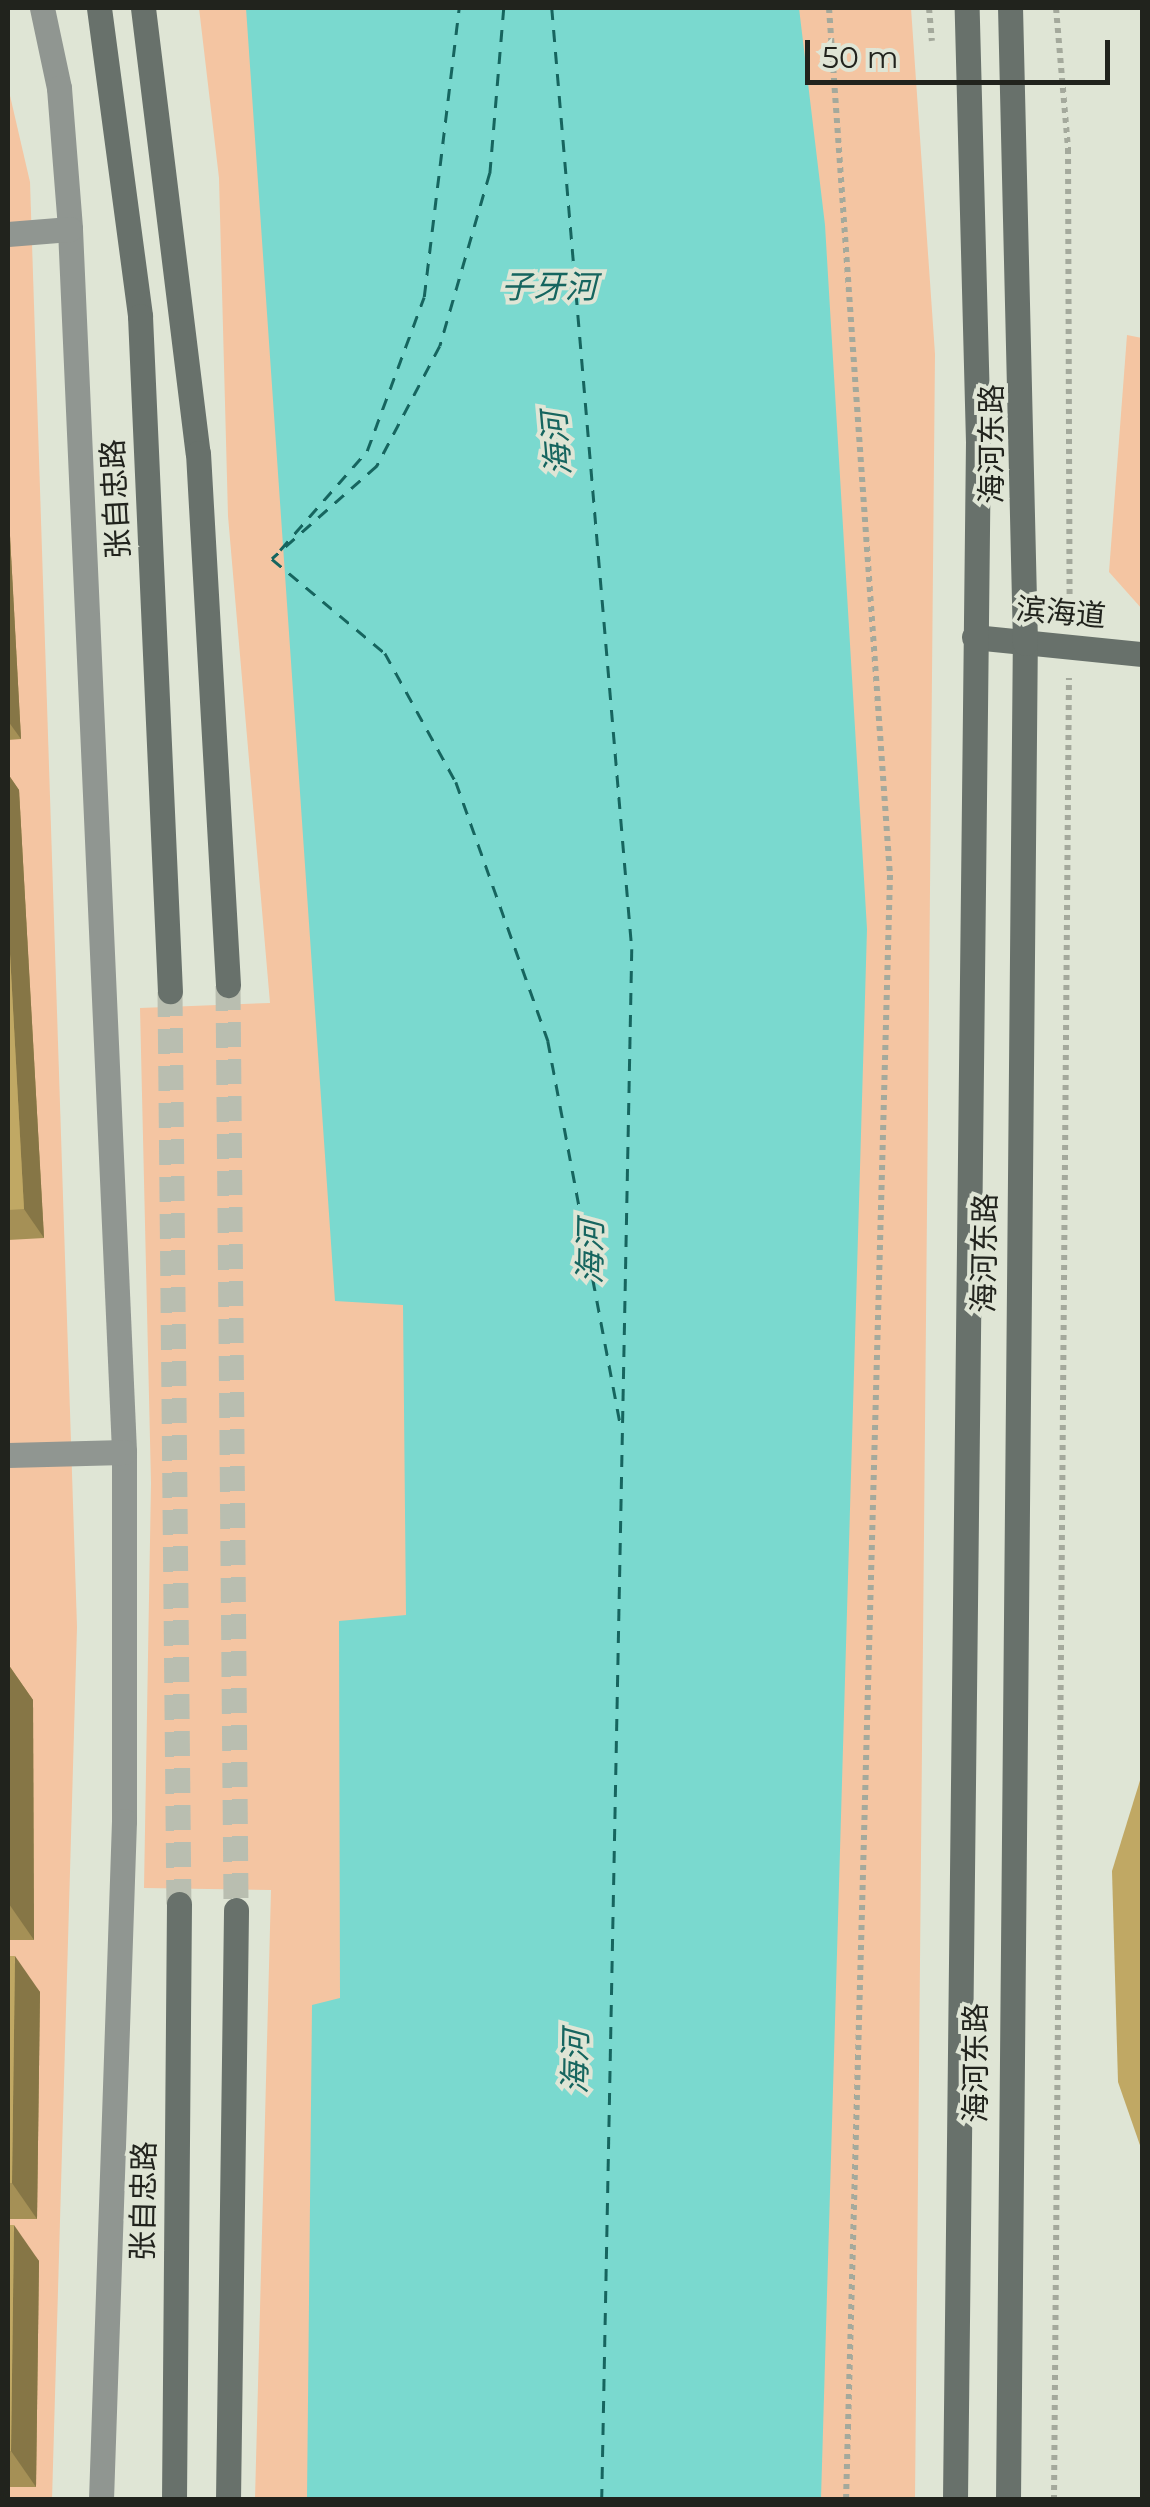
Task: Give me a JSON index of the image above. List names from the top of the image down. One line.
{"streets":{"main road":["海河东路","张自忠路","滨海道"]},"crossings":[["海河东路","滨海道"]],"water":["子牙河","海河"],"scale_bar":"50 m"}
